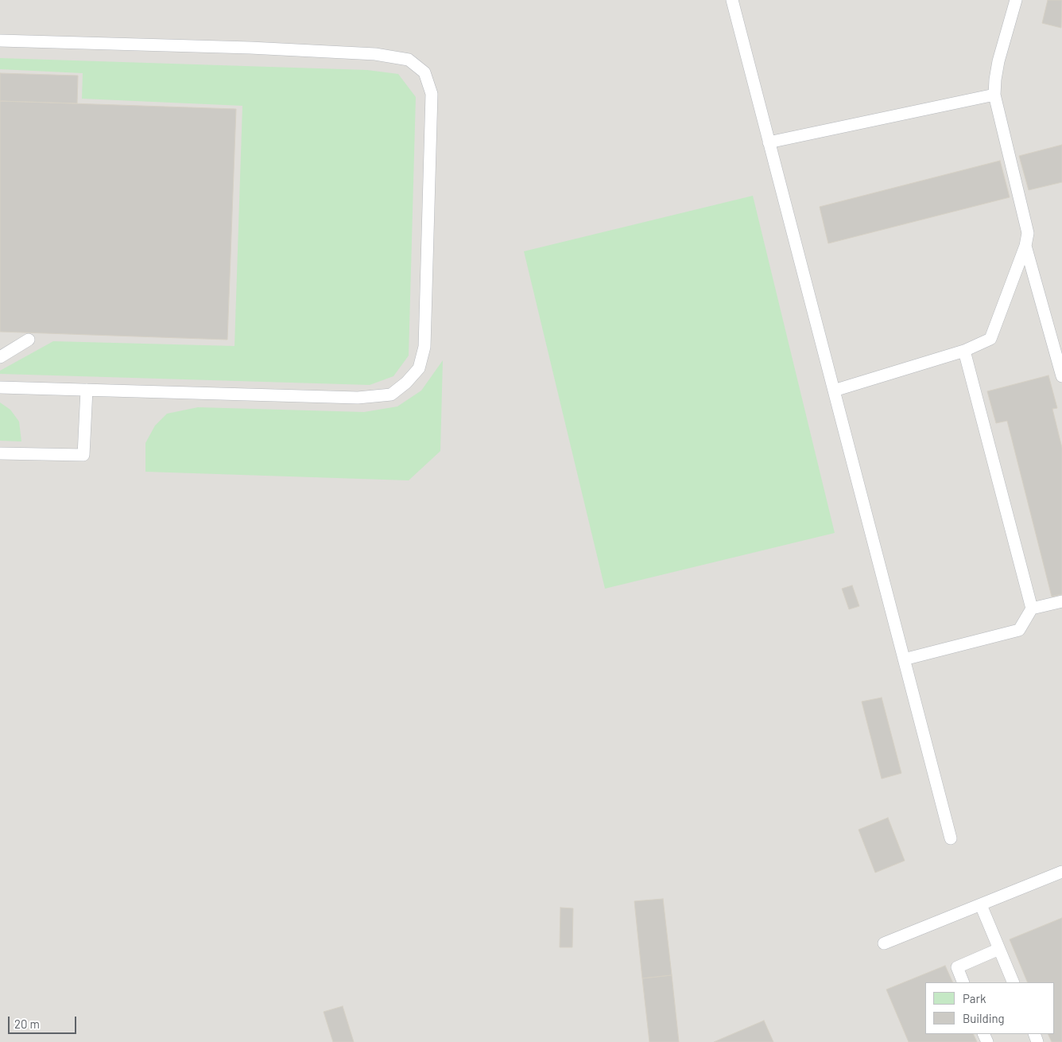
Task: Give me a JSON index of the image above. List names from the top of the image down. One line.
{"legend":["Park","Building"],"scale_bar":"20 m"}
